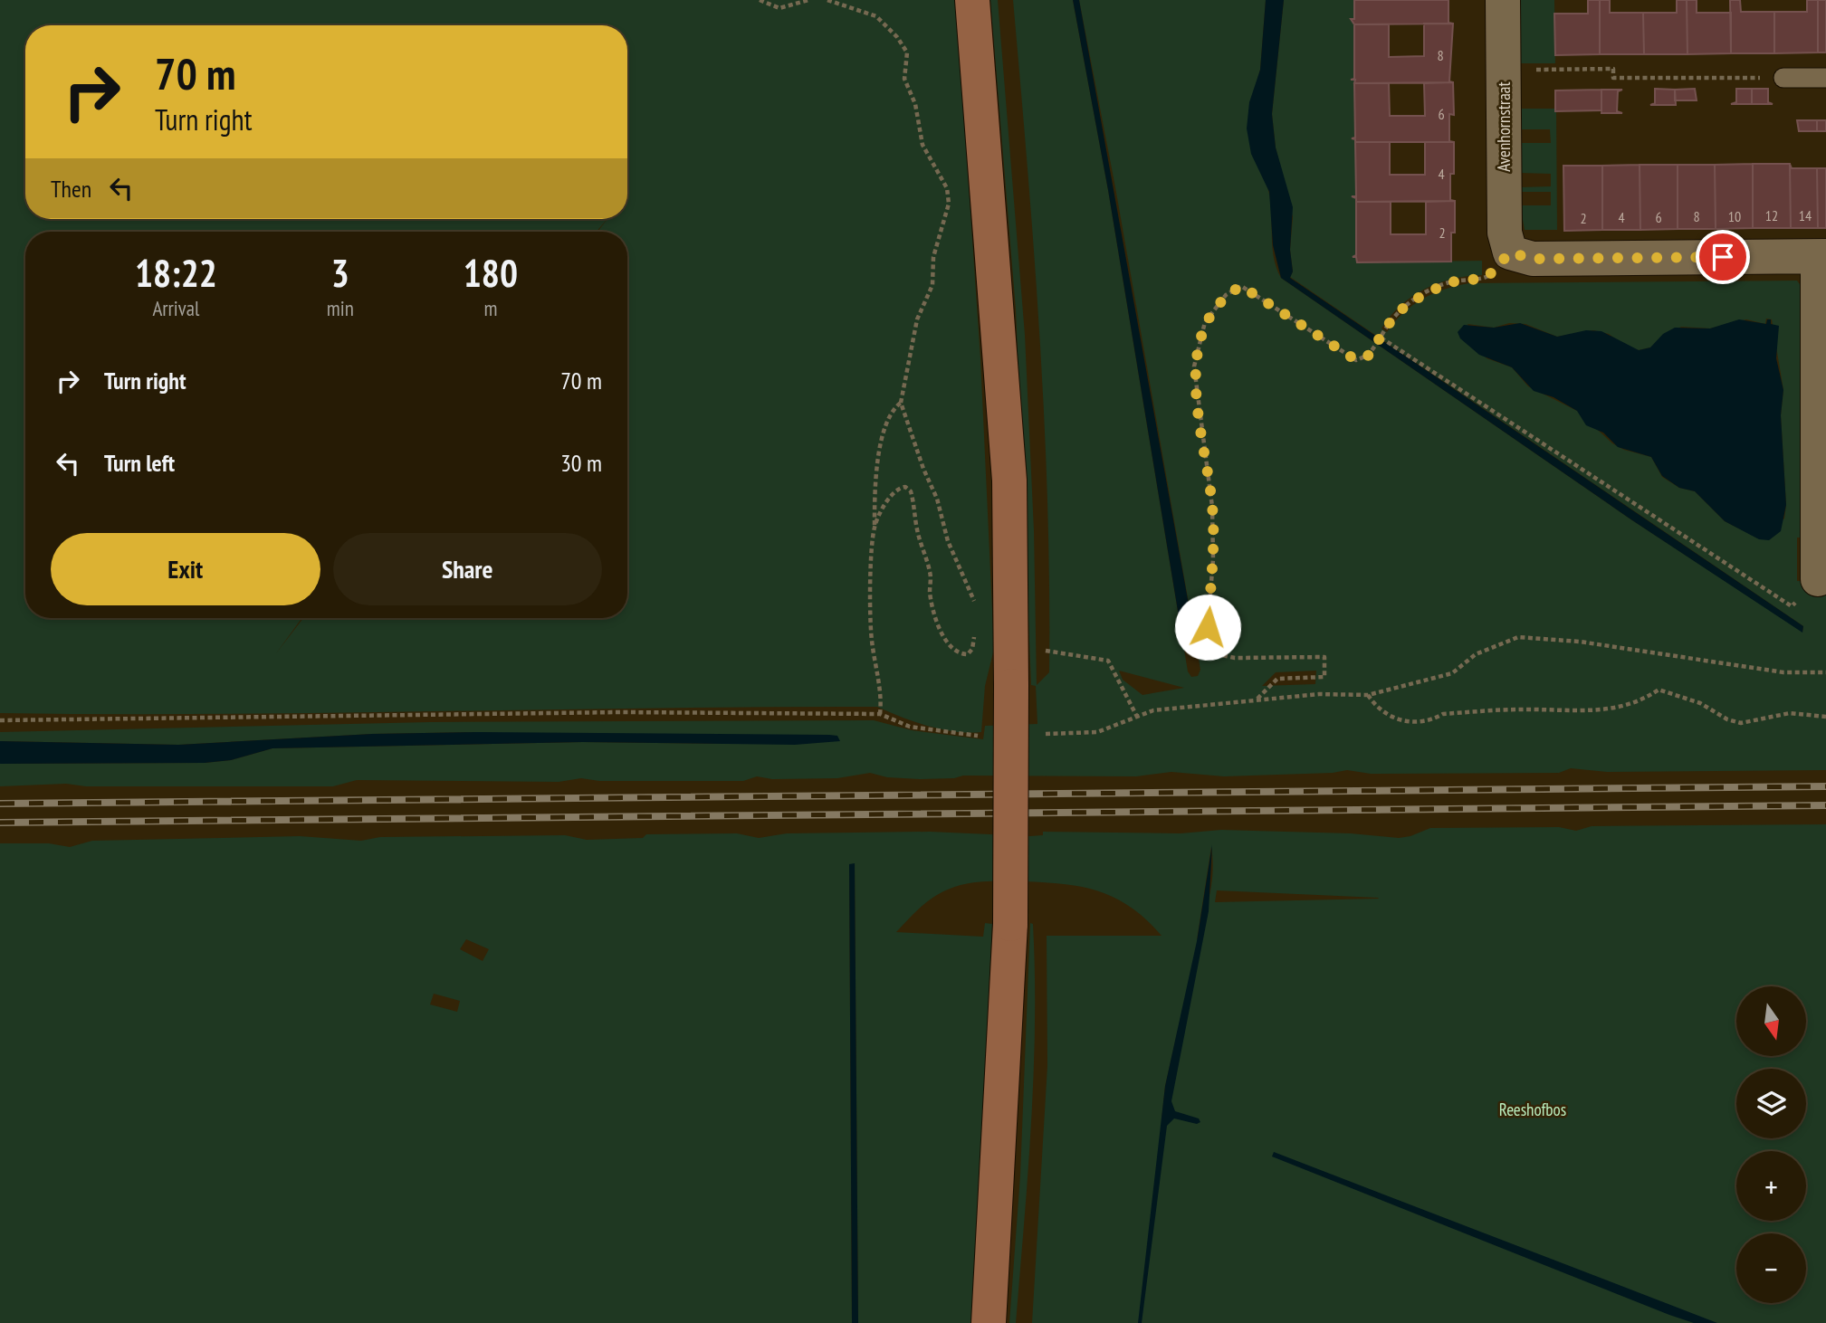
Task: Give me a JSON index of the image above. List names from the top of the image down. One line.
{"streets":{"street":["Avenhornstraat"]},"parks":["Reeshofbos"],"house_numbers":["8","6","4","12","14","8","10","4","6","2","2"],"north":"bottom","page":{"turn":["70 m","Turn right"],"then":"Then","eta":["18:22","Arrival","3","min","180","m"],"list":[{"name":"Turn right","value":"70 m"},{"name":"Turn left","value":"30 m"}],"buttons":["Exit","Share"],"map_buttons":["+","−"]}}
